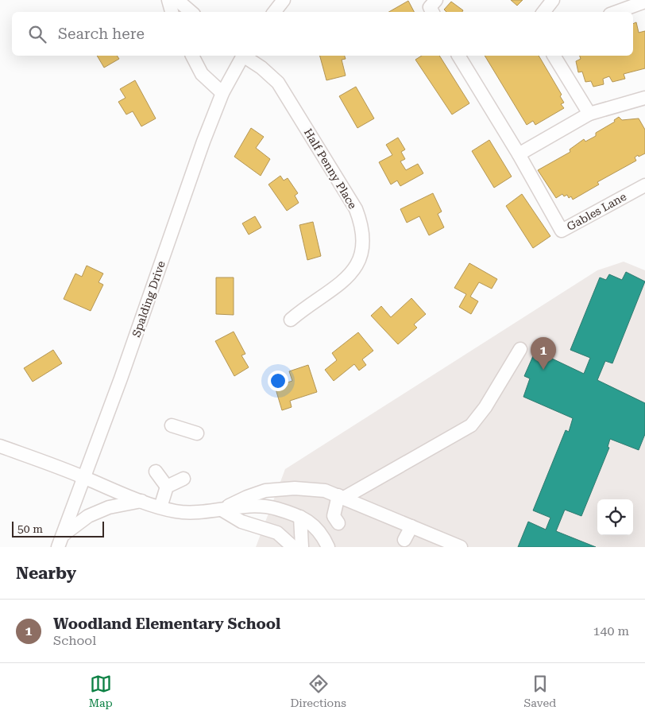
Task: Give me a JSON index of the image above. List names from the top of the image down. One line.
{"streets":{"street":["Half Penny Place","Gables Lane","Spalding Drive"]},"scale_bar":"50 m","page":{"search":"Search here","pins":"1","scale":"50 m","heading":"Nearby","list":[{"mark":"1","name":"Woodland Elementary School","note":"School","value":"140 m"}],"nav":["Map","Directions","Saved"]}}
